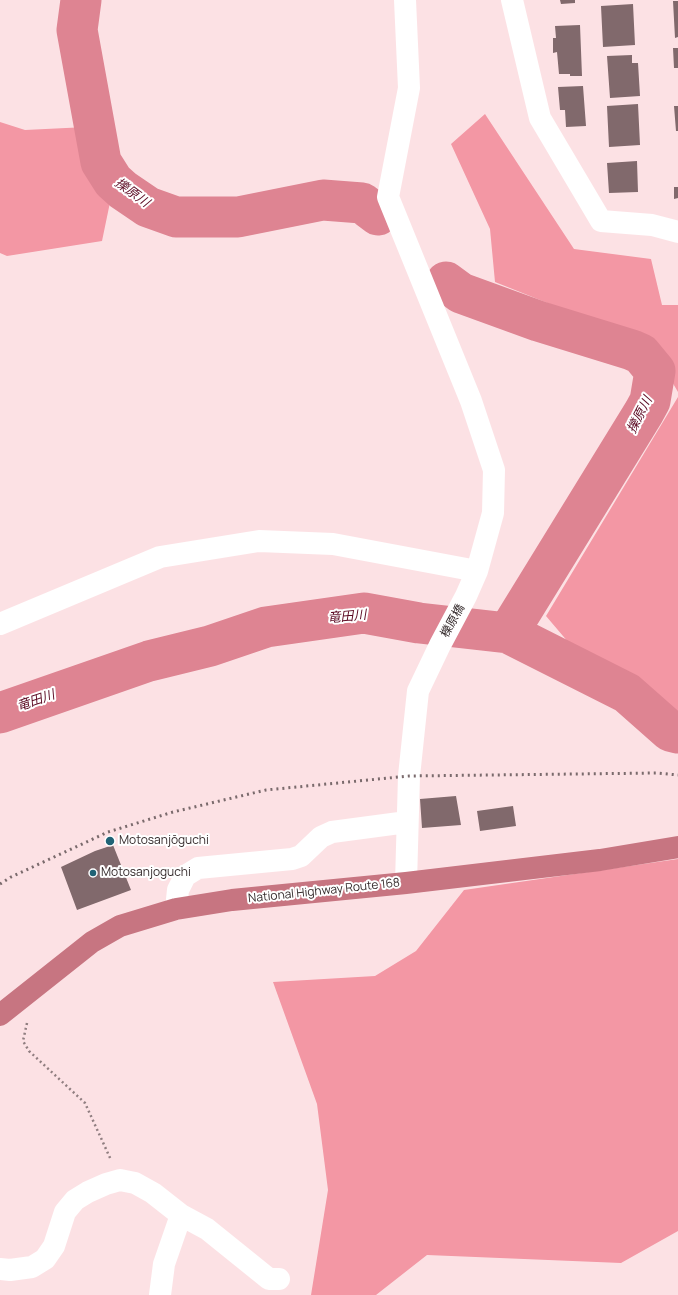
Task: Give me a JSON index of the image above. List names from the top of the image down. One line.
{"streets":{"highway":["National Highway Route 168"],"street":["櫟原橋"]},"crossings":[["櫟原橋","National Highway Route 168"]],"water":["擽原川","竜田川"],"places":["Motosanjōguchi","Motosanjoguchi"]}
